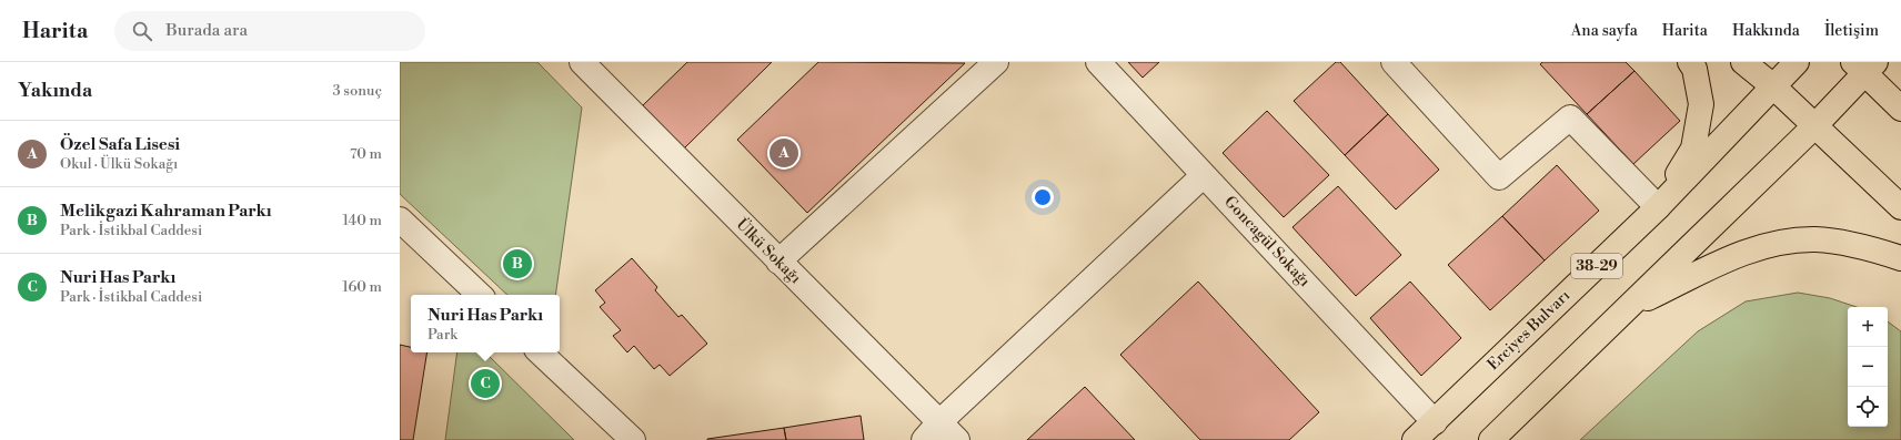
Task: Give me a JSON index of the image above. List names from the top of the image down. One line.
{"streets":{"main road":["38-29","Erciyes Bulvarı"],"street":["Goncagül Sokağı","Ülkü Sokağı"]},"crossings":[["Goncagül Sokağı","Erciyes Bulvarı"]],"page":{"header":"Harita","search":"Burada ara","nav":["Ana sayfa","Harita","Hakkında","İletişim"],"heading":["Yakında","3 sonuç"],"list":[{"mark":"A","name":"Özel Safa Lisesi","note":"Okul · Ülkü Sokağı","value":"70 m"},{"mark":"B","name":"Melikgazi Kahraman Parkı","note":"Park · İstikbal Caddesi","value":"140 m"},{"mark":"C","name":"Nuri Has Parkı","note":"Park · İstikbal Caddesi","value":"160 m"}],"pins":["A","B","C"],"popup":["Nuri Has Parkı","Park"],"map_buttons":["+","−"]}}
